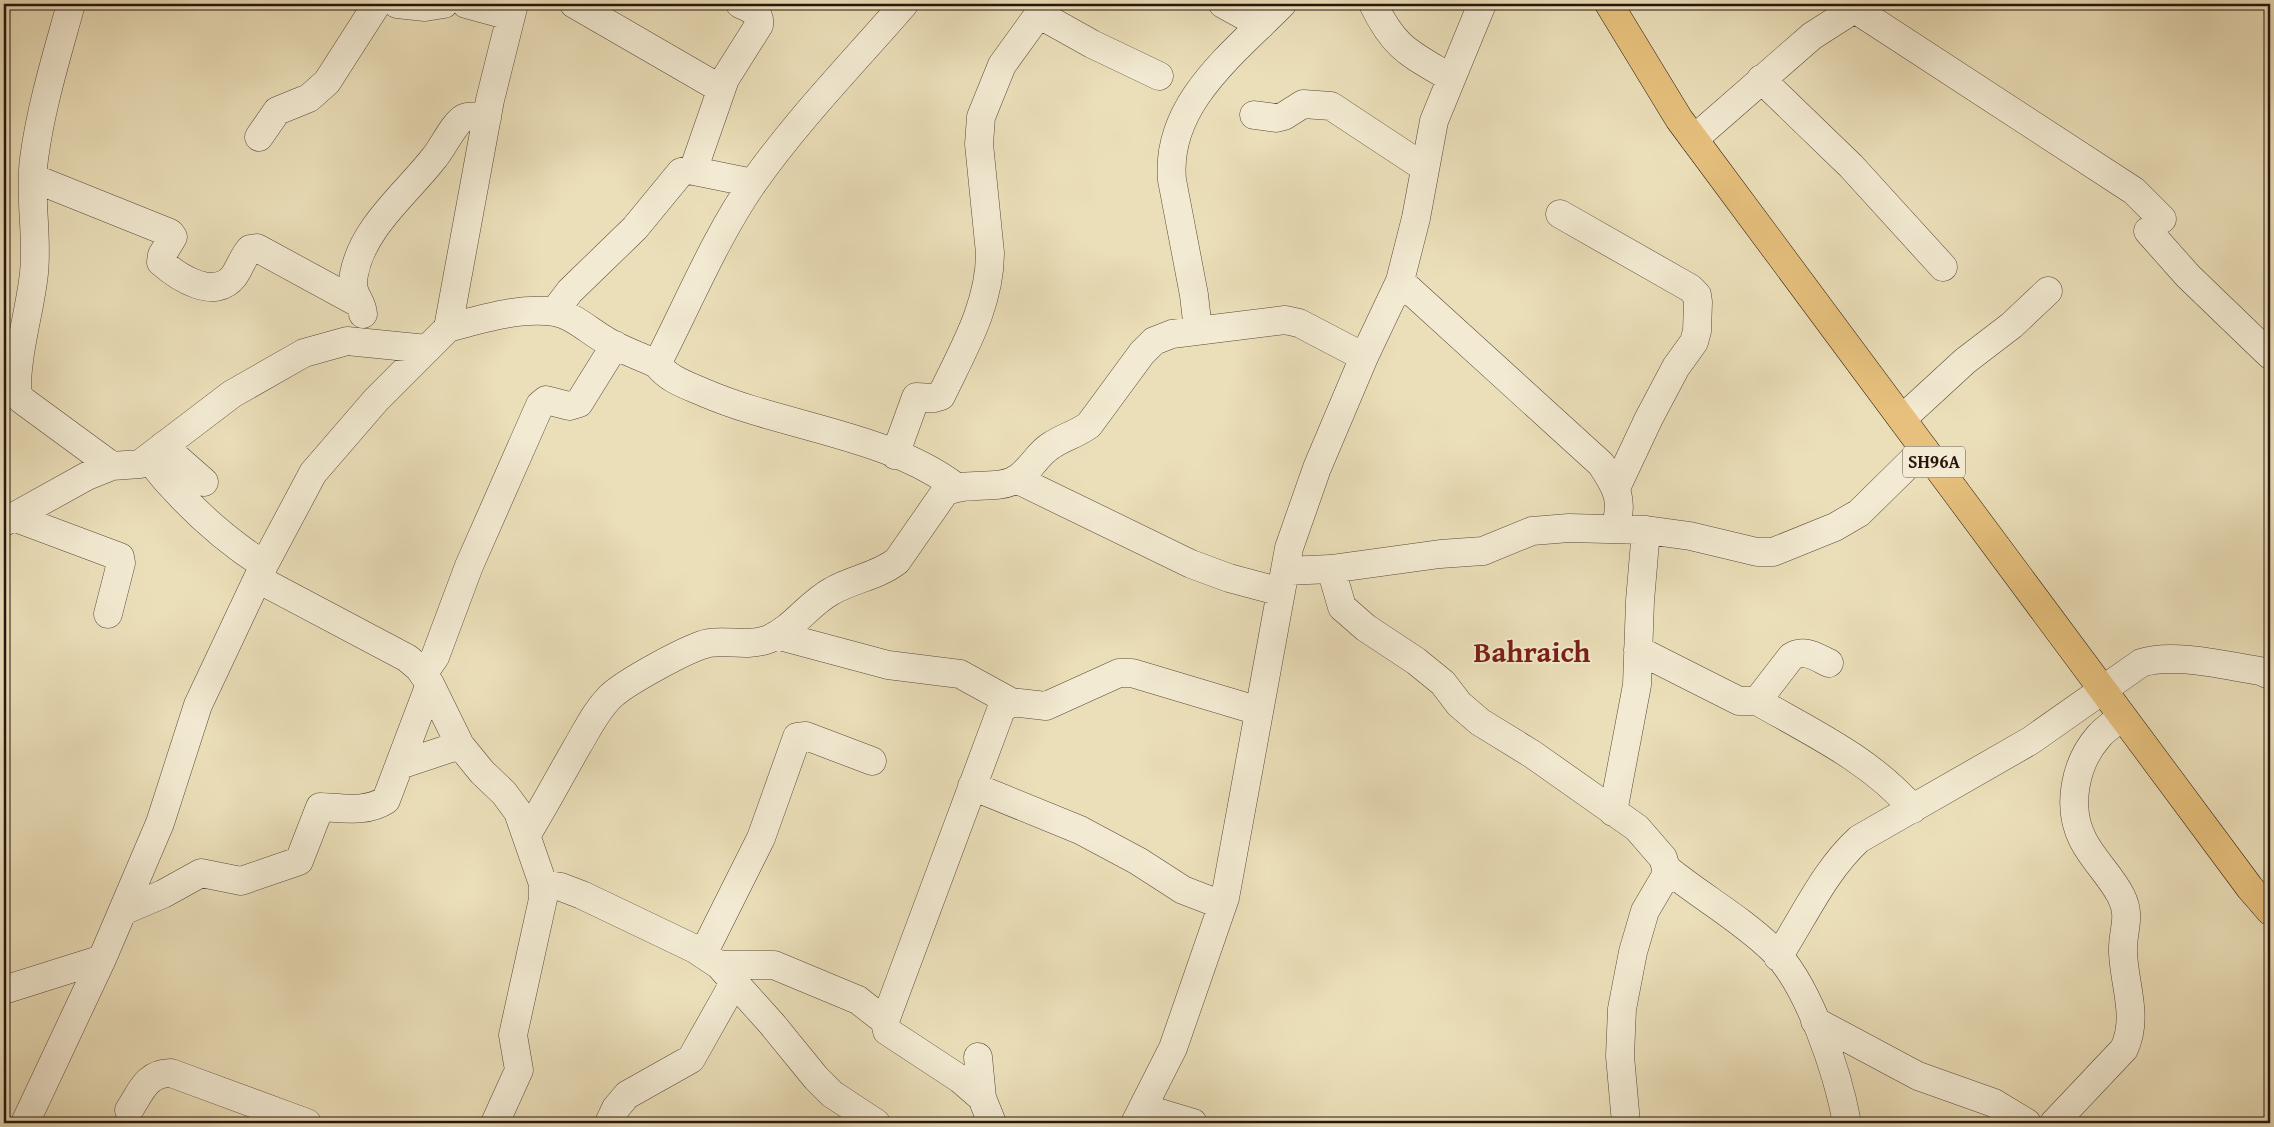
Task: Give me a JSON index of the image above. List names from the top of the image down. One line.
{"streets":{"main road":["SH96A"]},"districts":["Bahraich"]}
